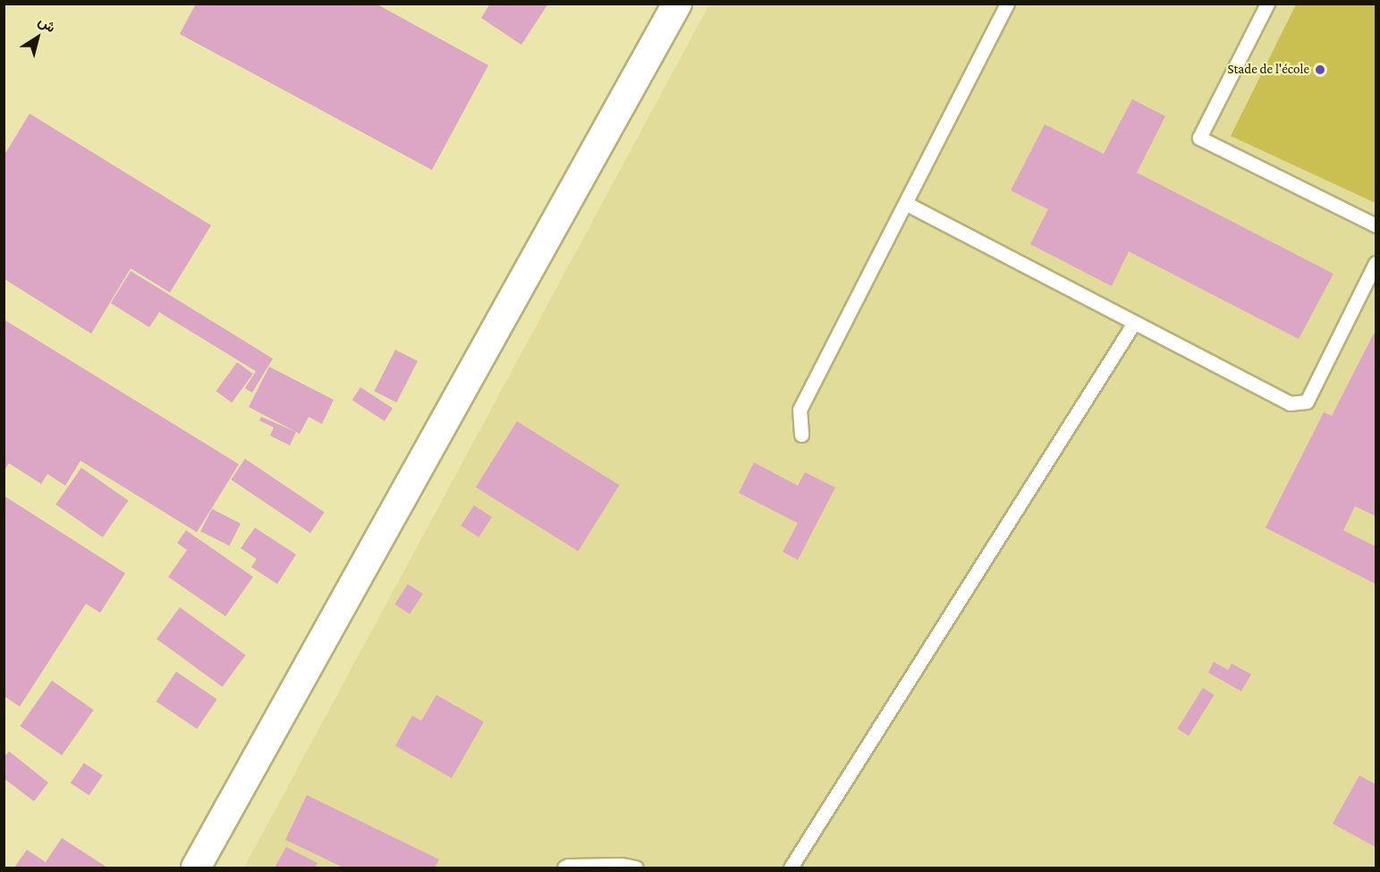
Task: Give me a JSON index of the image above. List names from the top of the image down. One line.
{"places":["Stade de l'école"],"north":"top right"}
